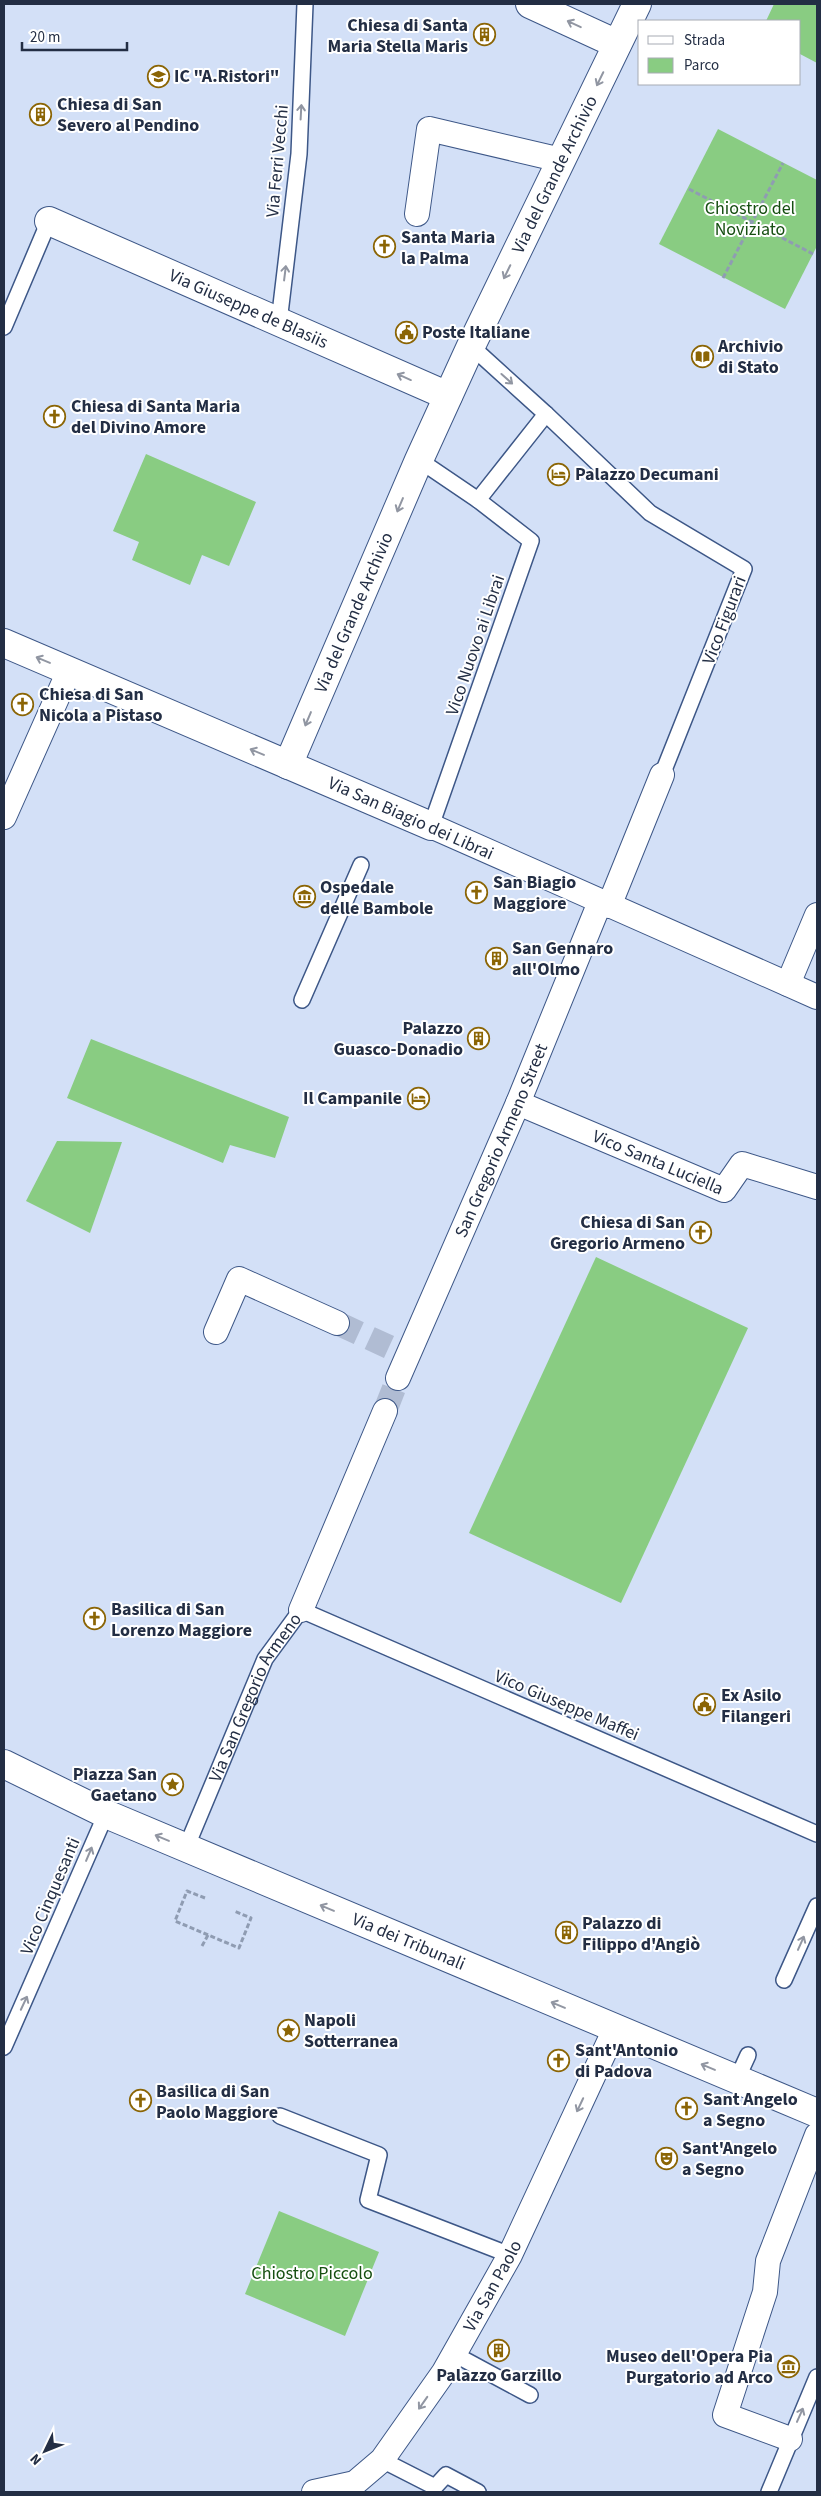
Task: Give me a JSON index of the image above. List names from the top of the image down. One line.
{"streets":{"street":["Via del Grande Archivio","Via Giuseppe de Blasiis","Vico Figurari","Via San Biagio dei Librai","San Gregorio Armeno Street","Vico Santa Luciella","Via San Gregorio Armeno","Via dei Tribunali","Via San Paolo"],"lane":["Via Ferri Vecchi","Vico Nuovo ai Librai","Vico Giuseppe Maffei","Vico Cinquesanti"]},"crossings":[["Via Ferri Vecchi","Via Giuseppe de Blasiis"],["Via del Grande Archivio","Via Giuseppe de Blasiis"],["Via del Grande Archivio","Via San Biagio dei Librai"],["Vico Figurari","Via San Biagio dei Librai"],["Vico Figurari","San Gregorio Armeno Street"],["Vico Nuovo ai Librai","Via San Biagio dei Librai"],["Via San Biagio dei Librai","San Gregorio Armeno Street"],["San Gregorio Armeno Street","Vico Santa Luciella"],["Via San Gregorio Armeno","Vico Giuseppe Maffei"],["Via San Gregorio Armeno","Via dei Tribunali"],["Vico Cinquesanti","Via dei Tribunali"],["Via dei Tribunali","Via San Paolo"]],"one_way":["Via Ferri Vecchi","Via del Grande Archivio","Via Giuseppe de Blasiis","Vico Cinquesanti","Via dei Tribunali","Via San Paolo"],"parks":["Chiostro del Noviziato","Chiostro Piccolo"],"places":{"building":["Chiesa di Santa Maria Stella Maris","Chiesa di San Severo al Pendino","San Gennaro all'Olmo","Palazzo Guasco-Donadio","Palazzo di Filippo d'Angiò","Palazzo Garzillo"],"school or university":["IC \"A.Ristori\""],"church":["Santa Maria la Palma","Chiesa di Santa Maria del Divino Amore","Chiesa di San Nicola a Pistaso","San Biagio Maggiore","Chiesa di San Gregorio Armeno","Basilica di San Lorenzo Maggiore","Sant'Antonio di Padova","Basilica di San Paolo Maggiore","Sant Angelo a Segno"],"public building":["Poste Italiane","Ex Asilo Filangeri"],"library":["Archivio di Stato"],"hotel":["Palazzo Decumani","Il Campanile"],"museum":["Ospedale delle Bambole","Museo dell'Opera Pia Purgatorio ad Arco"],"place":["Piazza San Gaetano","Napoli Sotterranea"],"theatre":["Sant'Angelo a Segno"]},"legend":["Strada","Parco"],"scale_bar":"20 m","north":"bottom left"}
